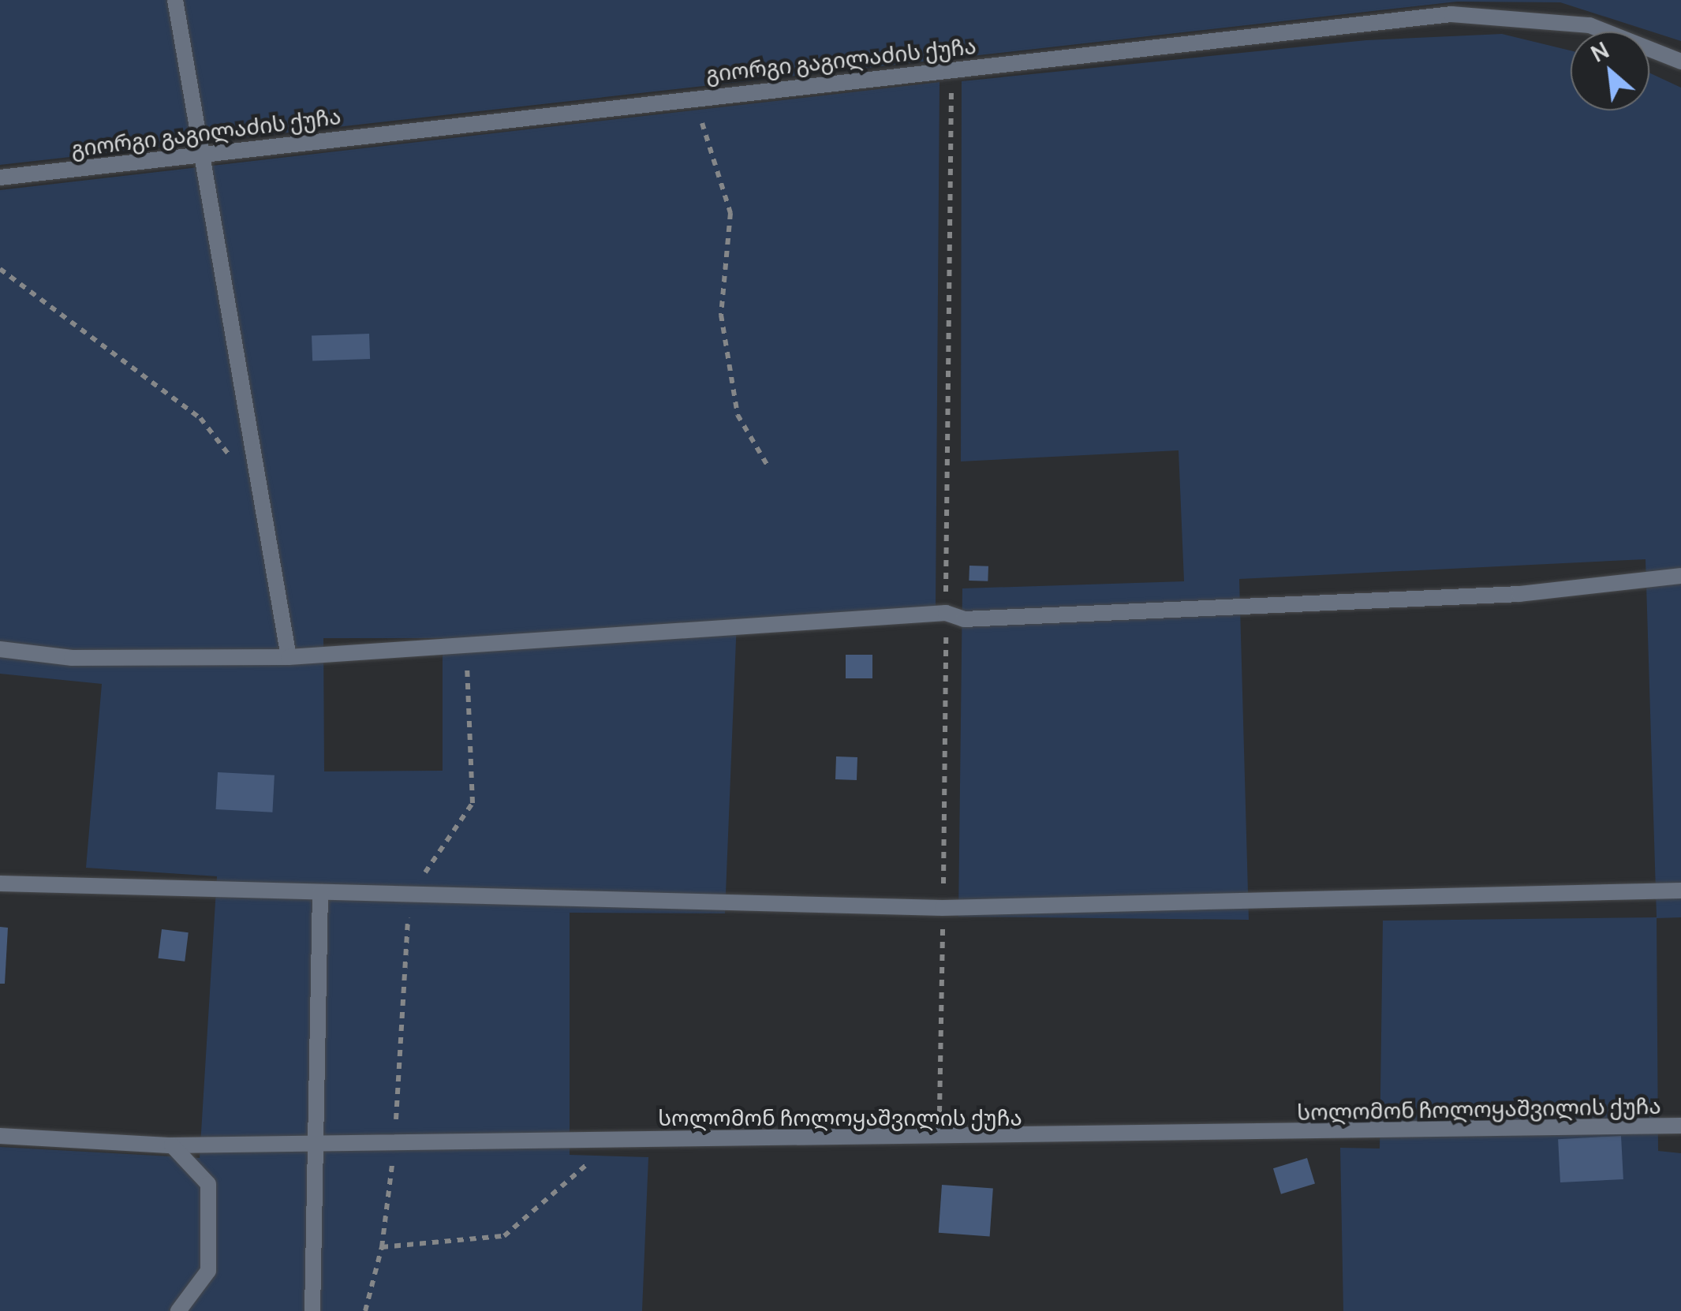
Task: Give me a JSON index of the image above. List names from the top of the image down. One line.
{"streets":{"street":["გიორგი გაგილაძის ქუჩა","სოლომონ ჩოლოყაშვილის ქუჩა"]},"north":"top left"}
